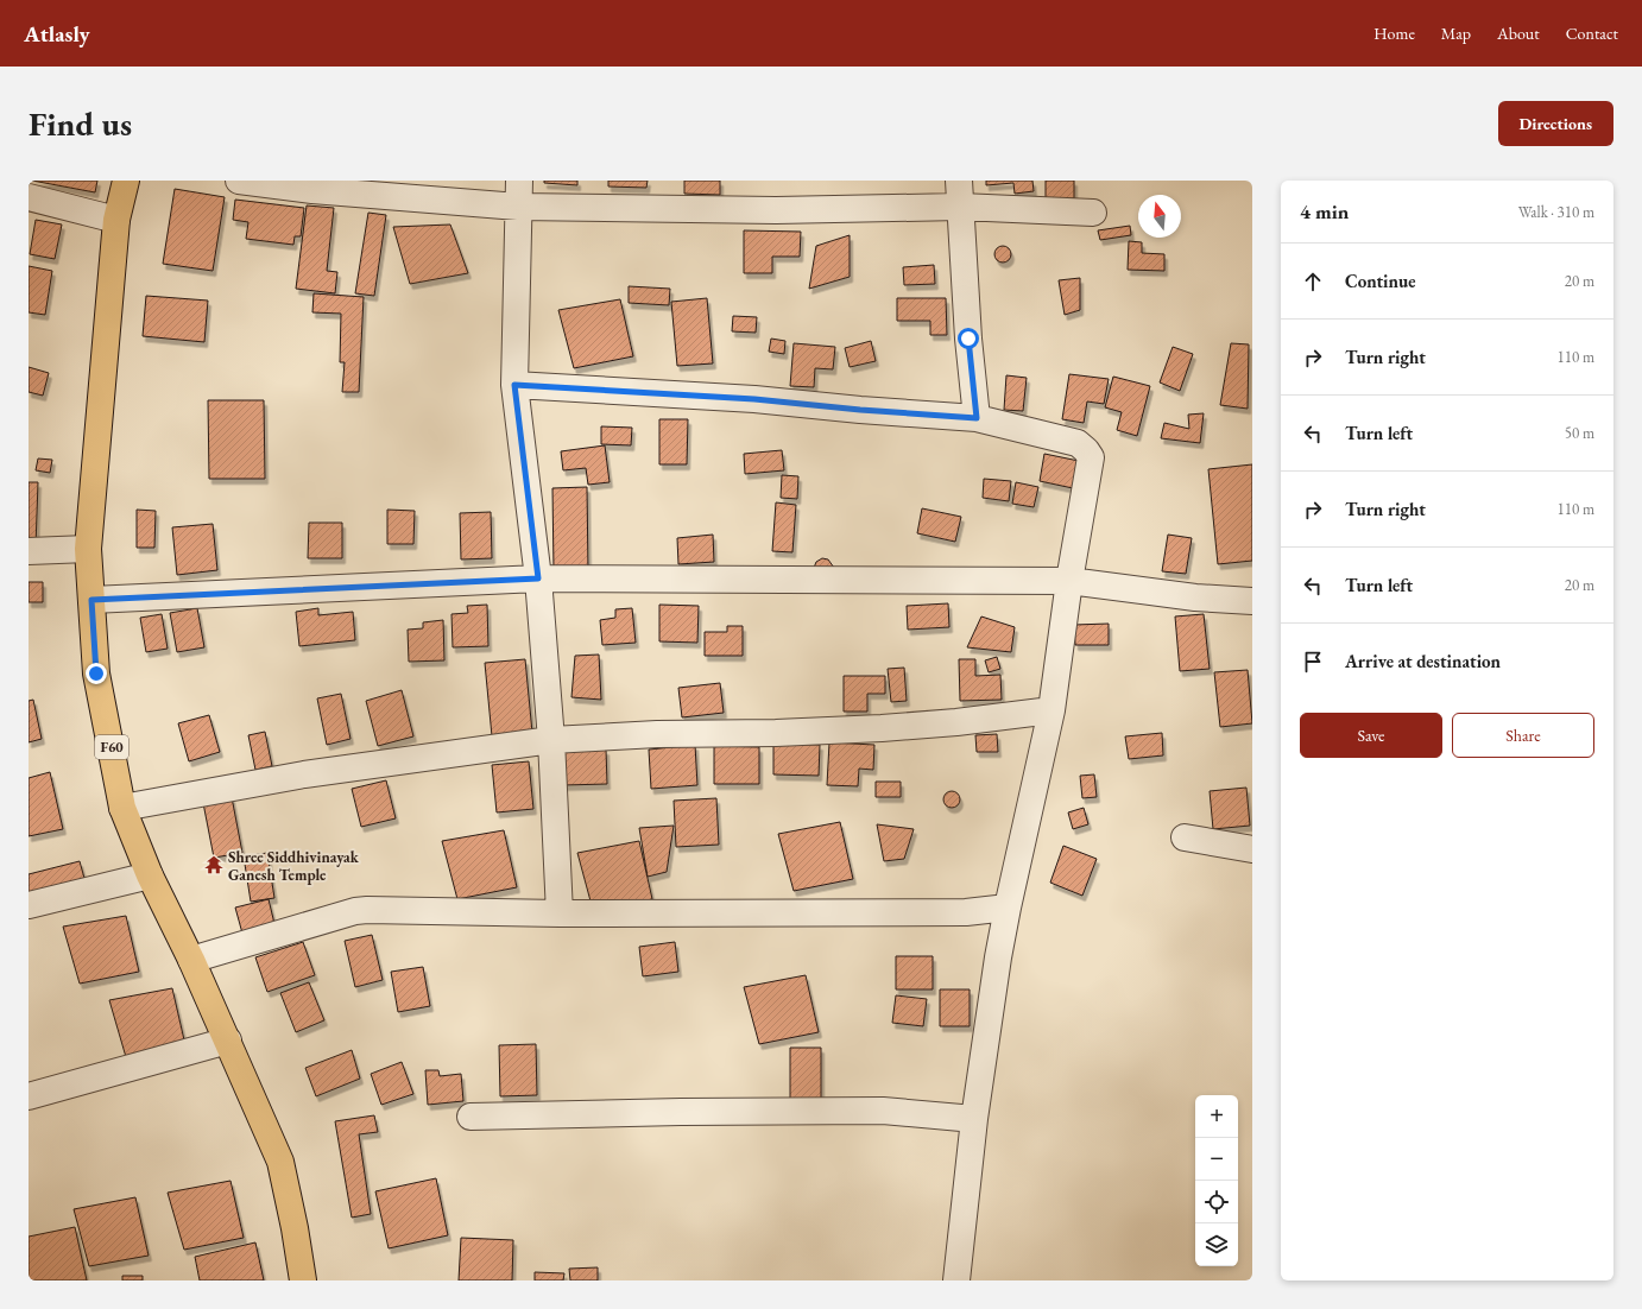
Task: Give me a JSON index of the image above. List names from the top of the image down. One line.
{"streets":{"main road":["F60"]},"places":{"temple":["Shree Siddhivinayak Ganesh Temple"]},"north":"top","page":{"header":"Atlasly","nav":["Home","Map","About","Contact"],"buttons":["Directions",["Save","Share"]],"title":"Find us","heading":["4 min","Walk · 310 m"],"list":[["Continue","20 m"],["Turn right","110 m"],["Turn left","50 m"],["Turn right","110 m"],["Turn left","20 m"],"Arrive at destination"],"map_buttons":["+","−"]}}
